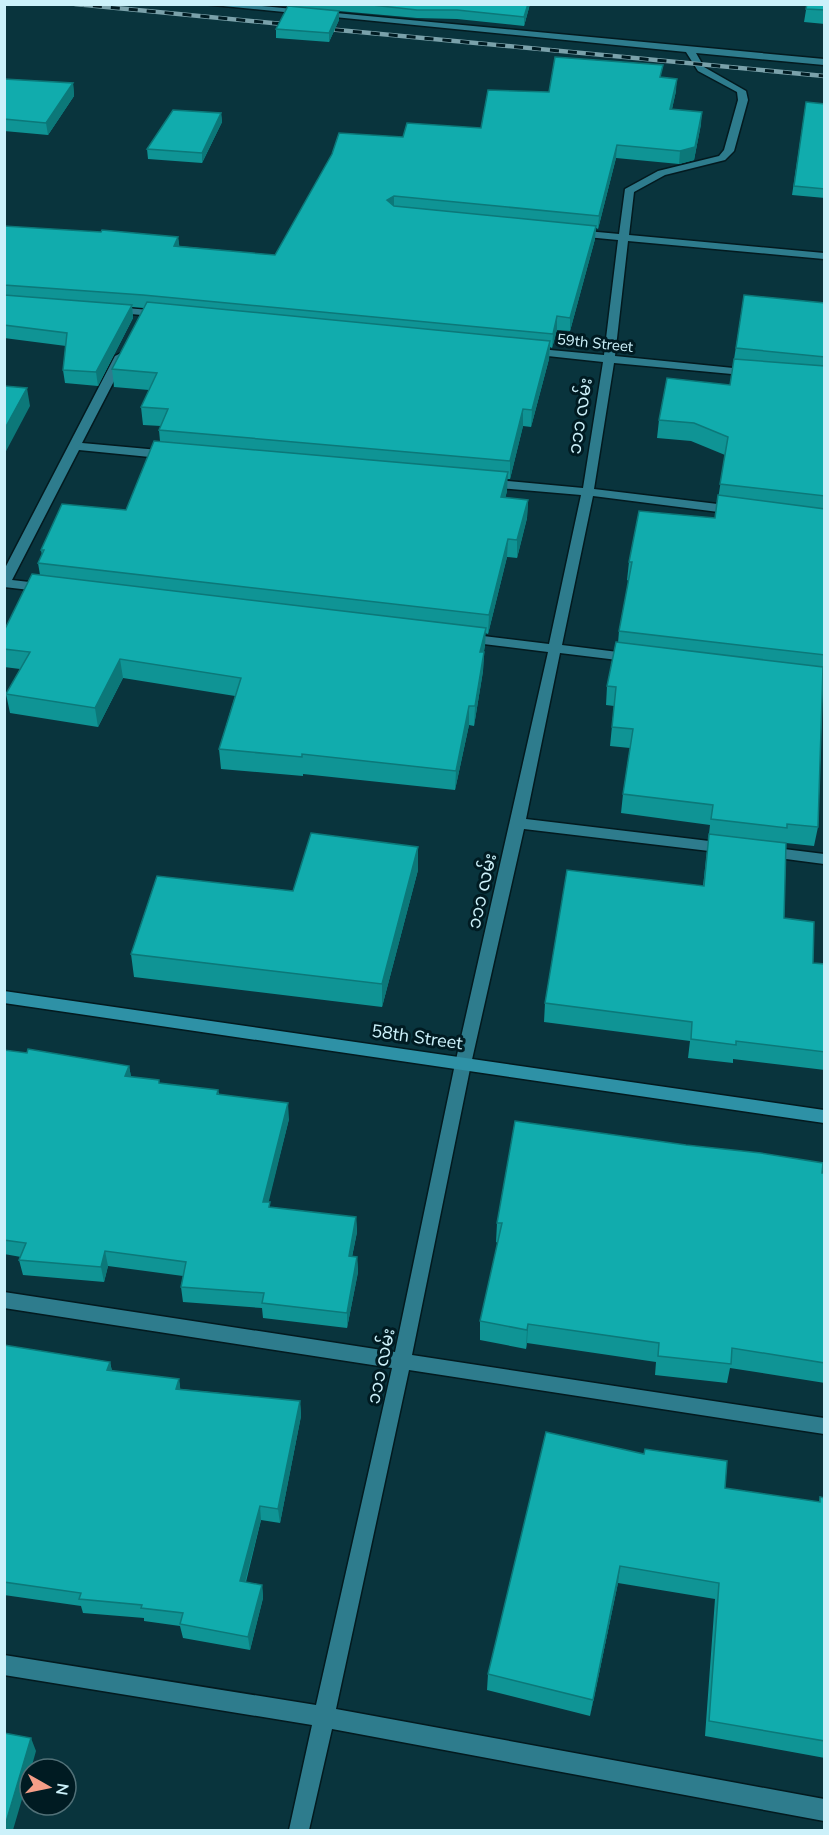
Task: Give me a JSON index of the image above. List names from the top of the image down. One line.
{"streets":{"main road":["58th Street"],"street":["59th Street","၁၁၁ လမ်း"]},"crossings":[["59th Street","၁၁၁ လမ်း"],["၁၁၁ လမ်း","58th Street"]],"north":"right"}
